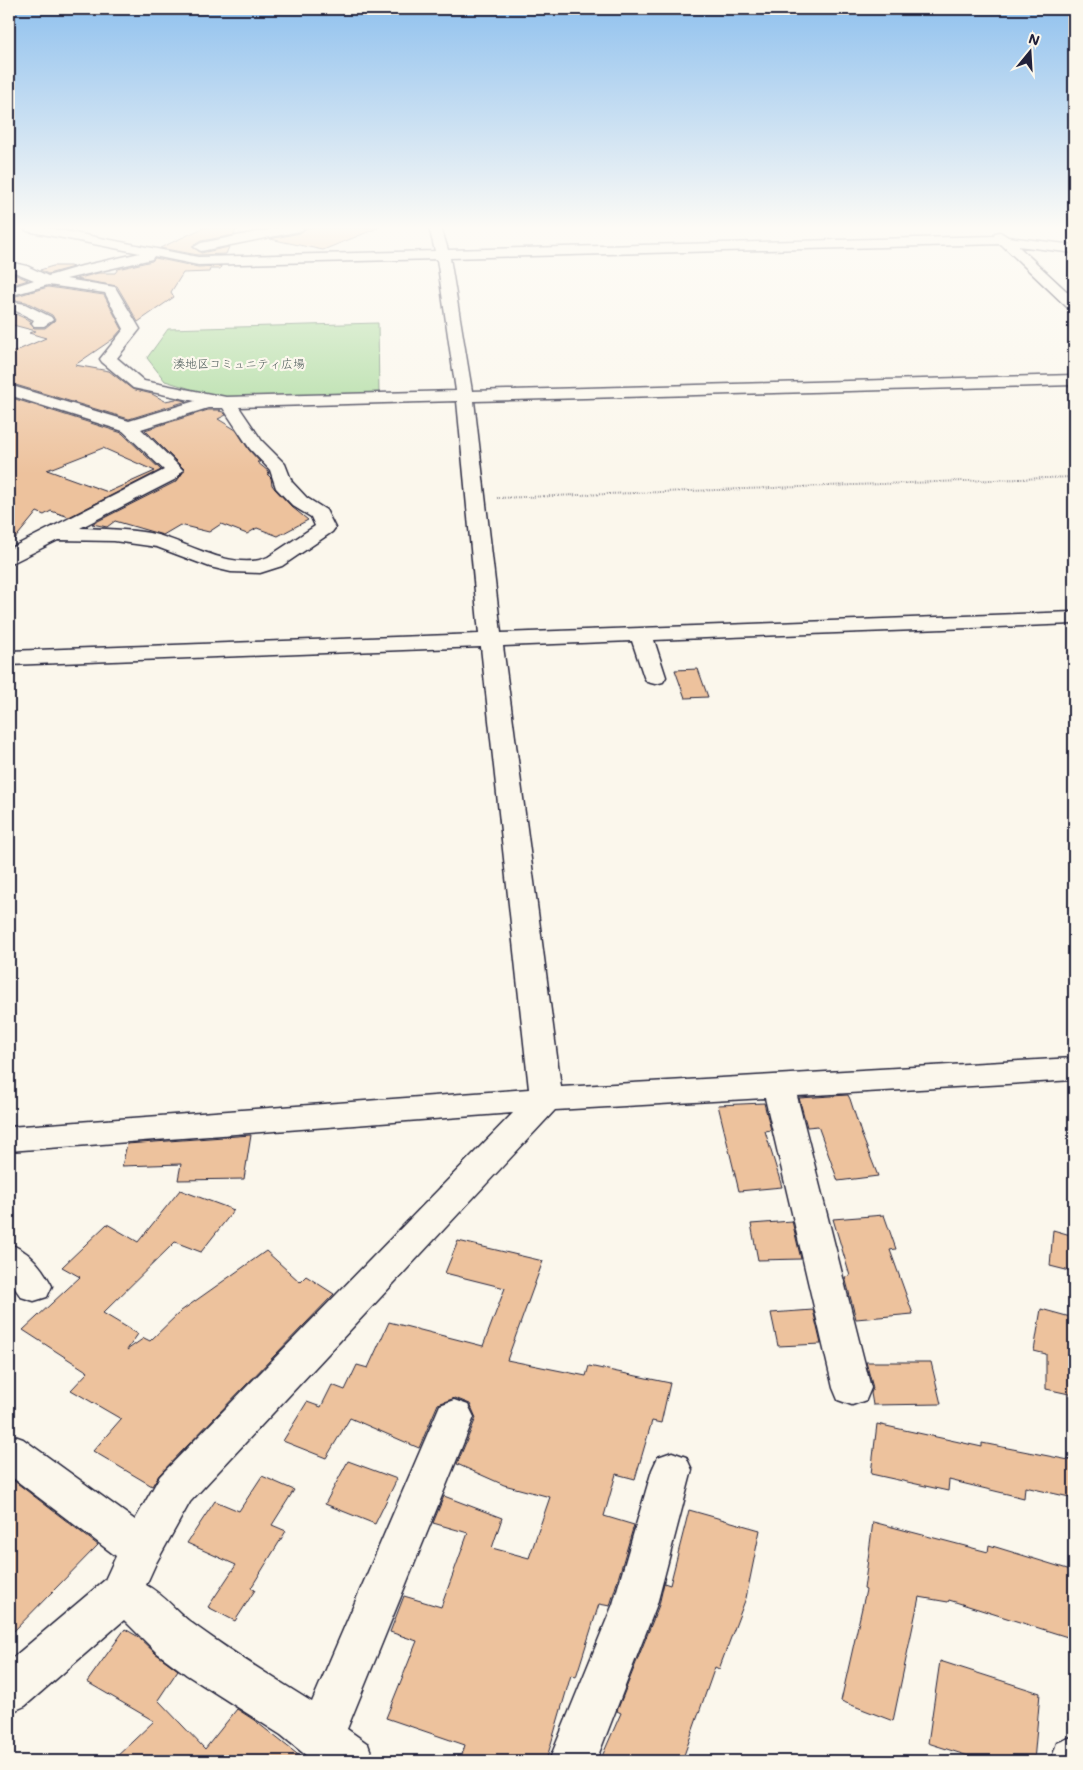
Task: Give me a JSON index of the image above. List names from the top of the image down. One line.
{"parks":["湊地区コミュニティ広場"],"north":"top"}
